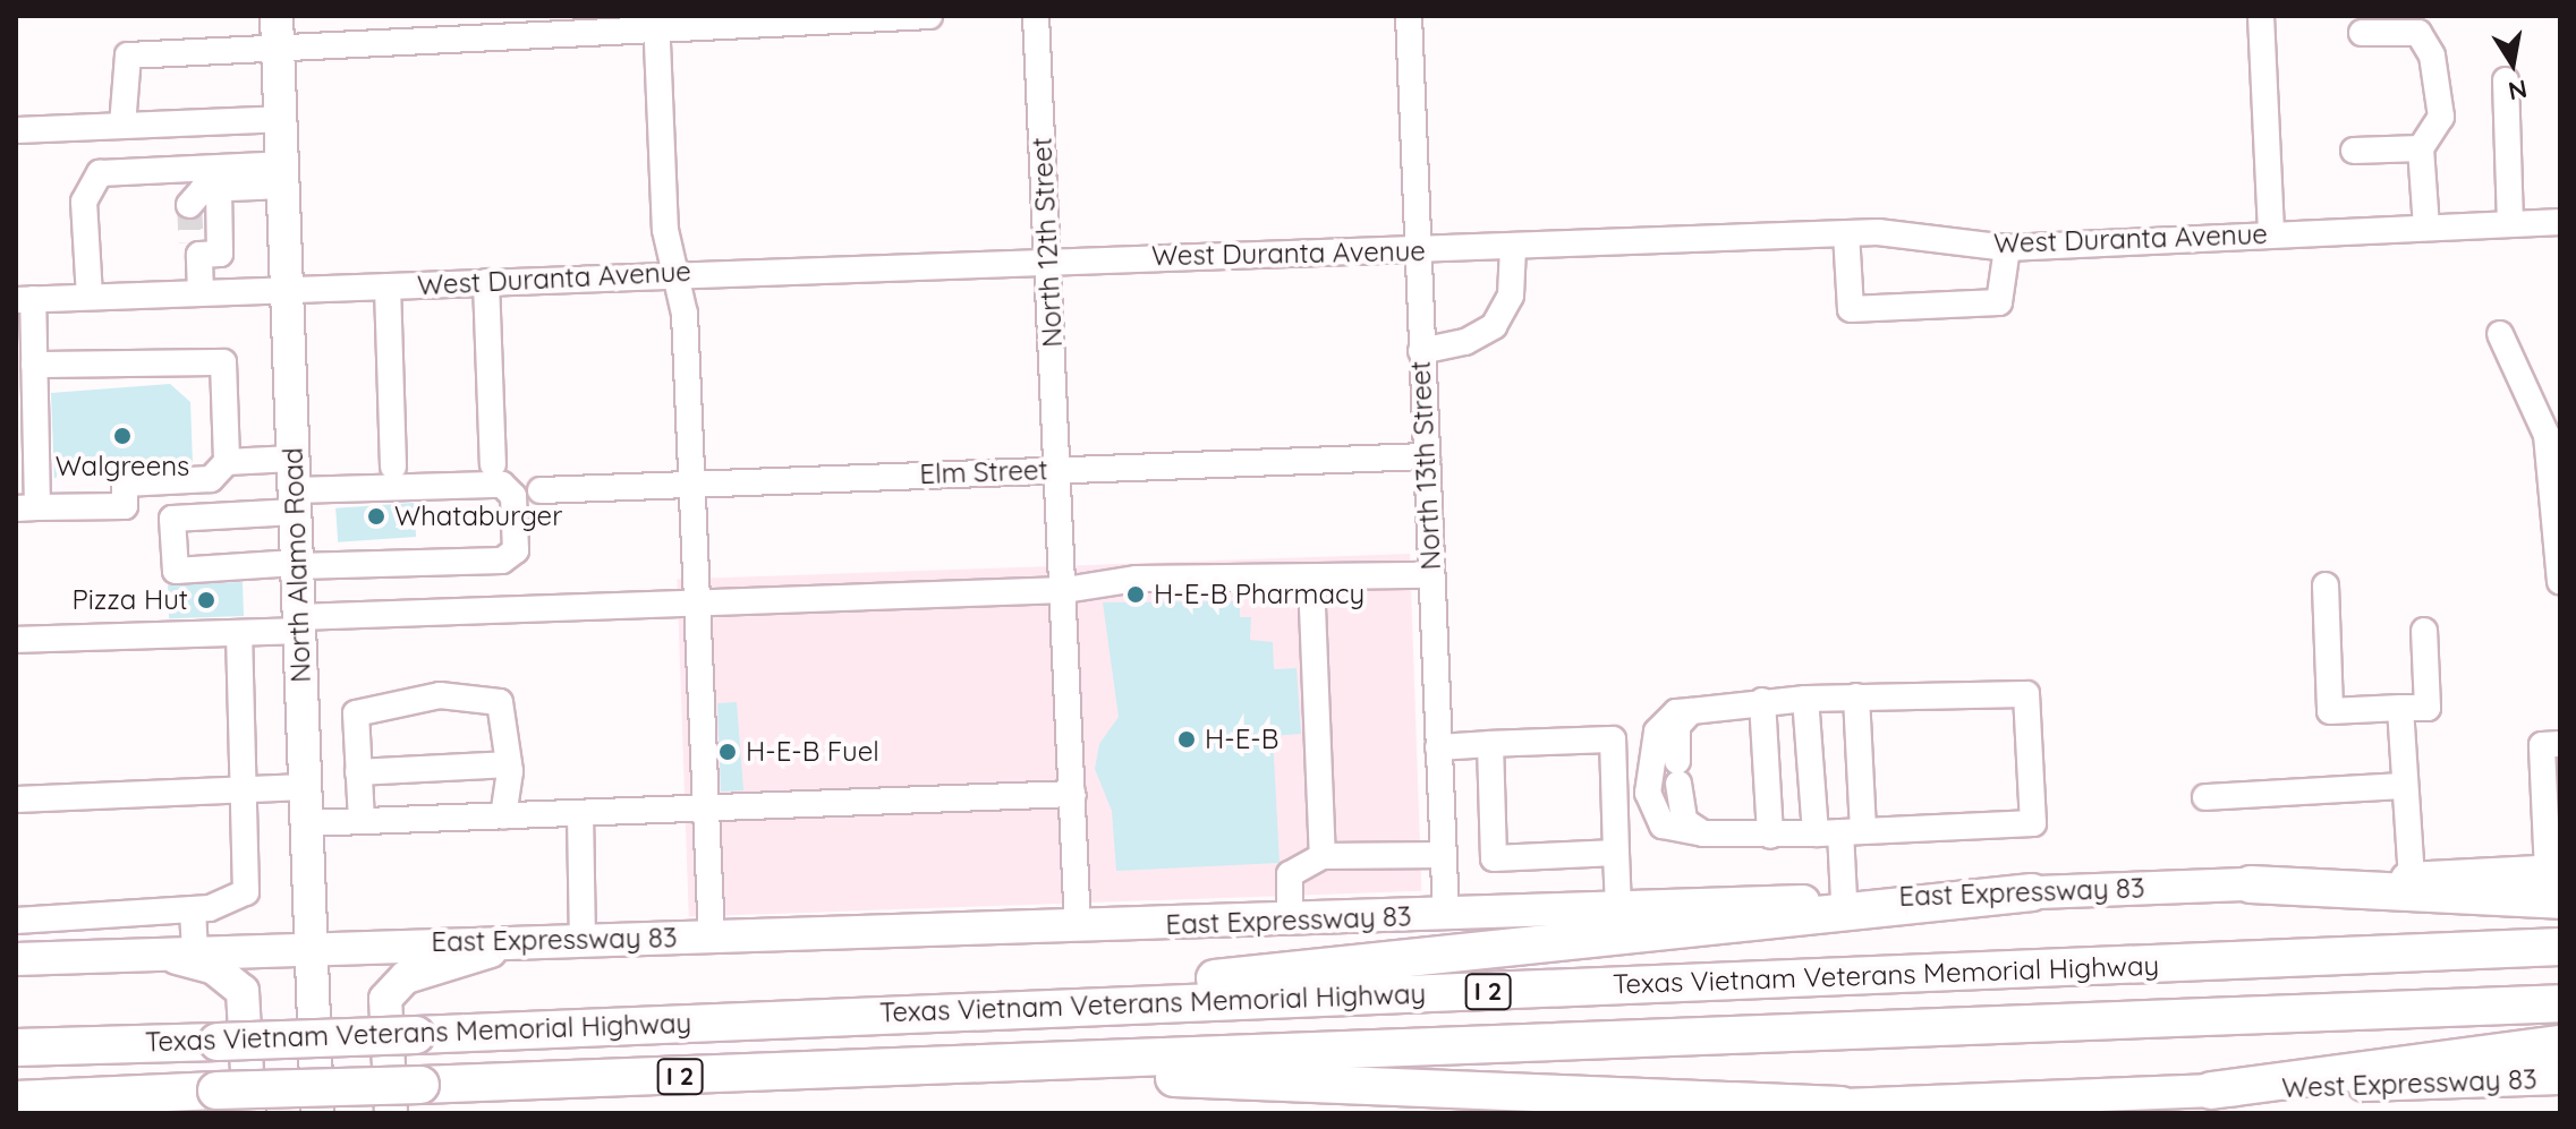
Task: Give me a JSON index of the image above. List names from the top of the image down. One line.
{"streets":{"highway":["Texas Vietnam Veterans Memorial Highway","I 2"],"main road":["North Alamo Road","East Expressway 83","West Expressway 83"],"street":["West Duranta Avenue","North 12th Street","North 13th Street","Elm Street"]},"crossings":[["West Duranta Avenue","North 12th Street"],["West Duranta Avenue","North 13th Street"],["West Duranta Avenue","North Alamo Road"],["North 12th Street","Elm Street"],["North 12th Street","East Expressway 83"],["North 13th Street","Elm Street"],["North 13th Street","East Expressway 83"],["North Alamo Road","East Expressway 83"]],"places":["Walgreens","Whataburger","H-E-B Pharmacy","Pizza Hut","H-E-B","H-E-B Fuel"],"north":"bottom"}
